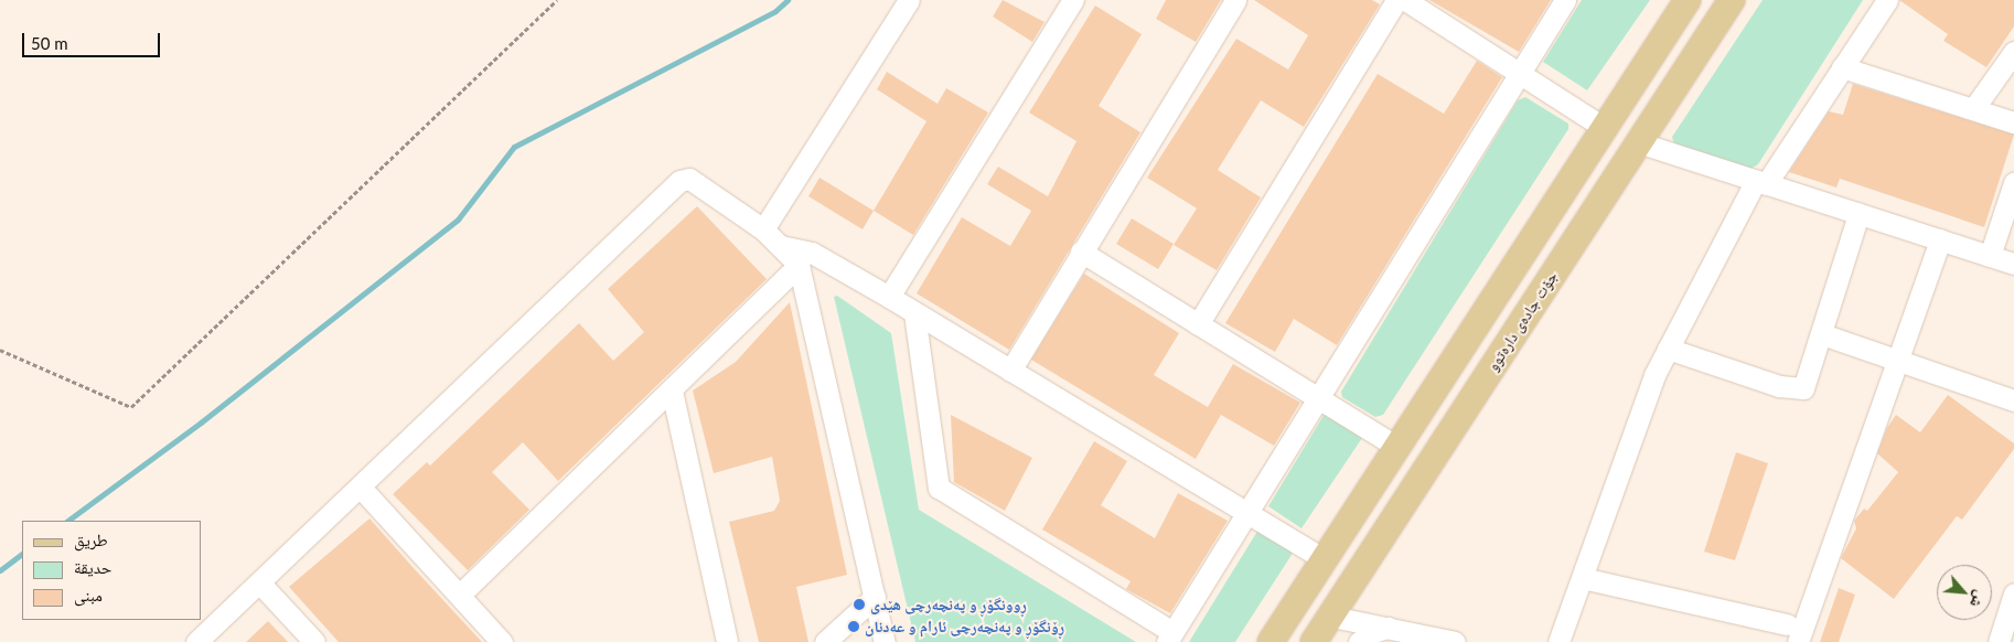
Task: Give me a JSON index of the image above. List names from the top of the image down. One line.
{"streets":{"main road":["جۆت جادەی دارەتوو"]},"places":["ڕوونگۆڕ و پەنچەرچی هێدی","ڕۆنگۆڕ و پەنچەرچی ئارام و عەدنان"],"legend":["طريق","حديقة","مبنى"],"scale_bar":"50 m","north":"bottom right"}
